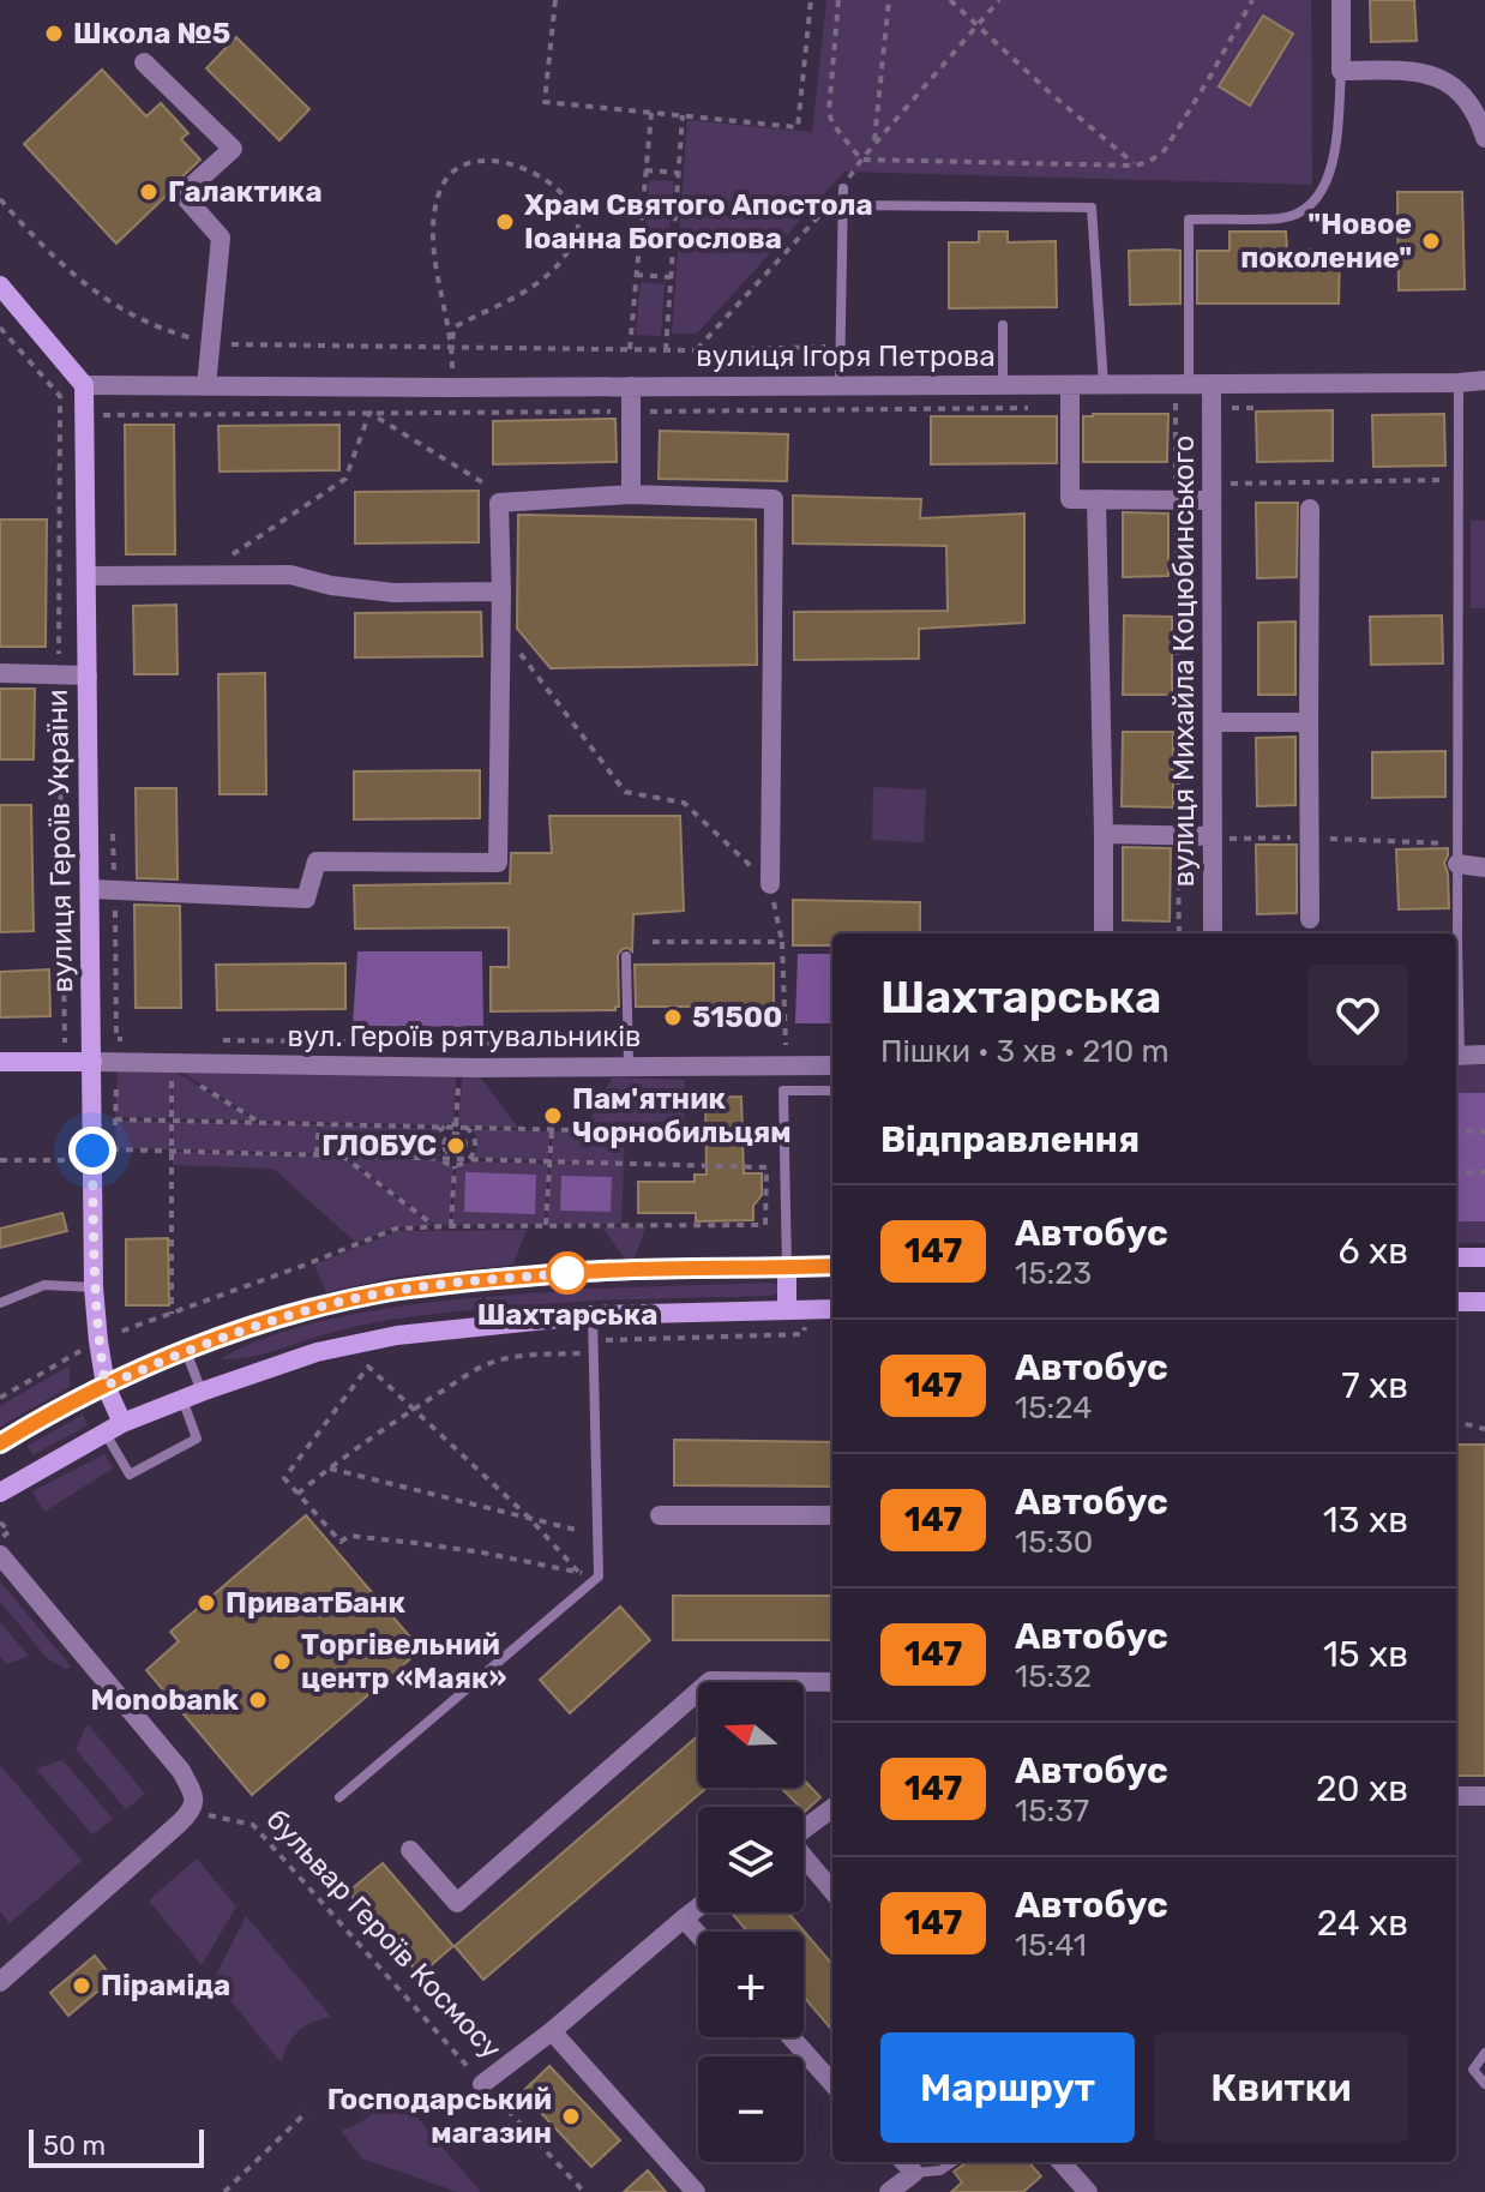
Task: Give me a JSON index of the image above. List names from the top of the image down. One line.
{"streets":{"street":["вулиця Ігоря Петрова","вулиця Михайла Коцюбинського","вулиця Героїв України","вул. Героїв рятувальників"],"path":["бульвар Героїв Космосу"]},"crossings":[["вулиця Ігоря Петрова","вулиця Михайла Коцюбинського"],["вулиця Ігоря Петрова","вулиця Героїв України"],["вулиця Героїв України","вул. Героїв рятувальників"]],"places":["Школа №5","Галактика","Храм Святого Апостола Іоанна Богослова","\"Новое поколение\"","51500","Пам'ятник Чорнобильцям","ГЛОБУС","Шахтарська","ПриватБанк","Торгівельний центр «Маяк»","Monobank","Піраміда","Господарський магазин"],"lines":["bus line 147"],"scale_bar":"50 m","north":"left","page":{"heading":[["Шахтарська","Пішки · 3 хв · 210 m"],"Відправлення"],"list":[{"mark":"147","name":"Автобус","note":"15:23","value":"6 хв"},{"mark":"147","name":"Автобус","note":"15:24","value":"7 хв"},{"mark":"147","name":"Автобус","note":"15:30","value":"13 хв"},{"mark":"147","name":"Автобус","note":"15:32","value":"15 хв"},{"mark":"147","name":"Автобус","note":"15:37","value":"20 хв"},{"mark":"147","name":"Автобус","note":"15:41","value":"24 хв"}],"map_buttons":["+","−"],"buttons":["Маршрут","Квитки"],"scale":"50 m"}}
